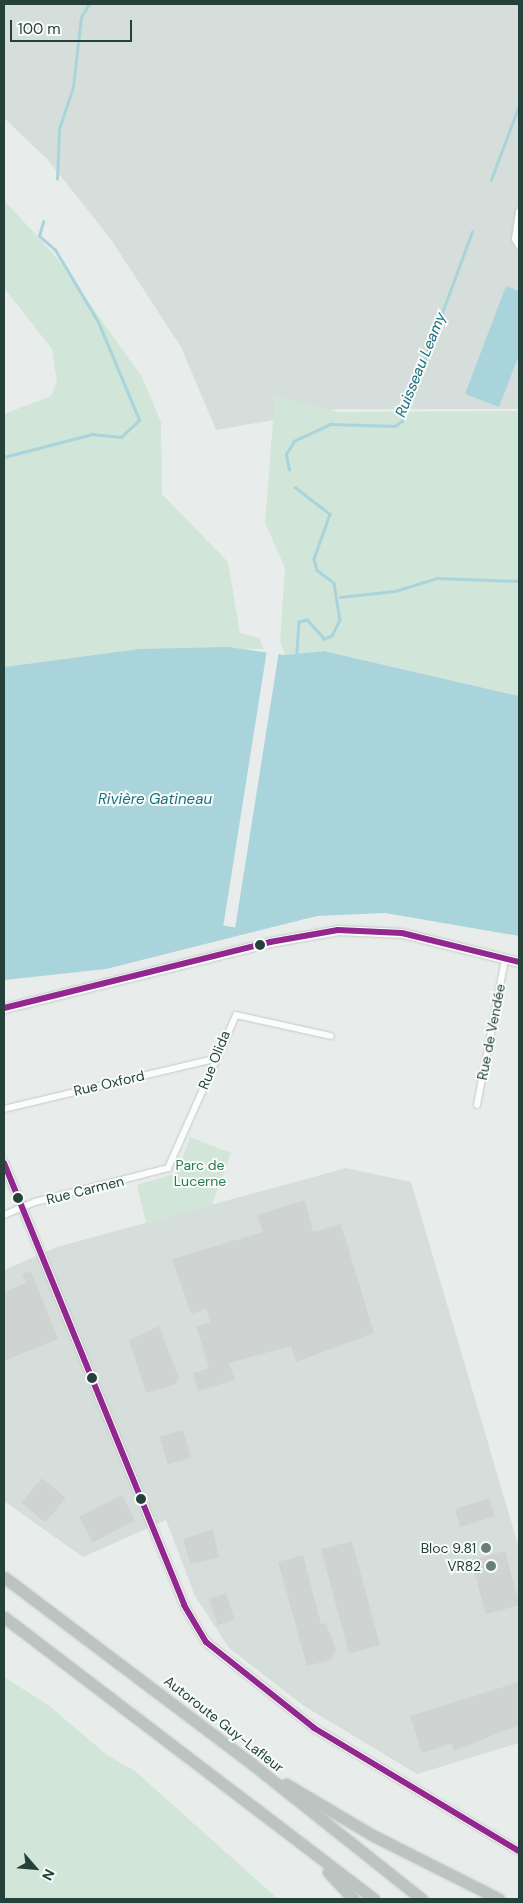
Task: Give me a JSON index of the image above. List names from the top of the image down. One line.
{"streets":{"highway":["Autoroute Guy-Lafleur"],"street":["Rue de Vendée","Rue Olida","Rue Oxford","Rue Carmen"]},"crossings":[["Rue Olida","Rue Oxford"],["Rue Olida","Rue Carmen"]],"water":["Ruisseau Leamy","Rivière Gatineau"],"parks":["Parc de Lucerne"],"places":["Bloc 9.81","VR82"],"scale_bar":"100 m","north":"bottom right"}
